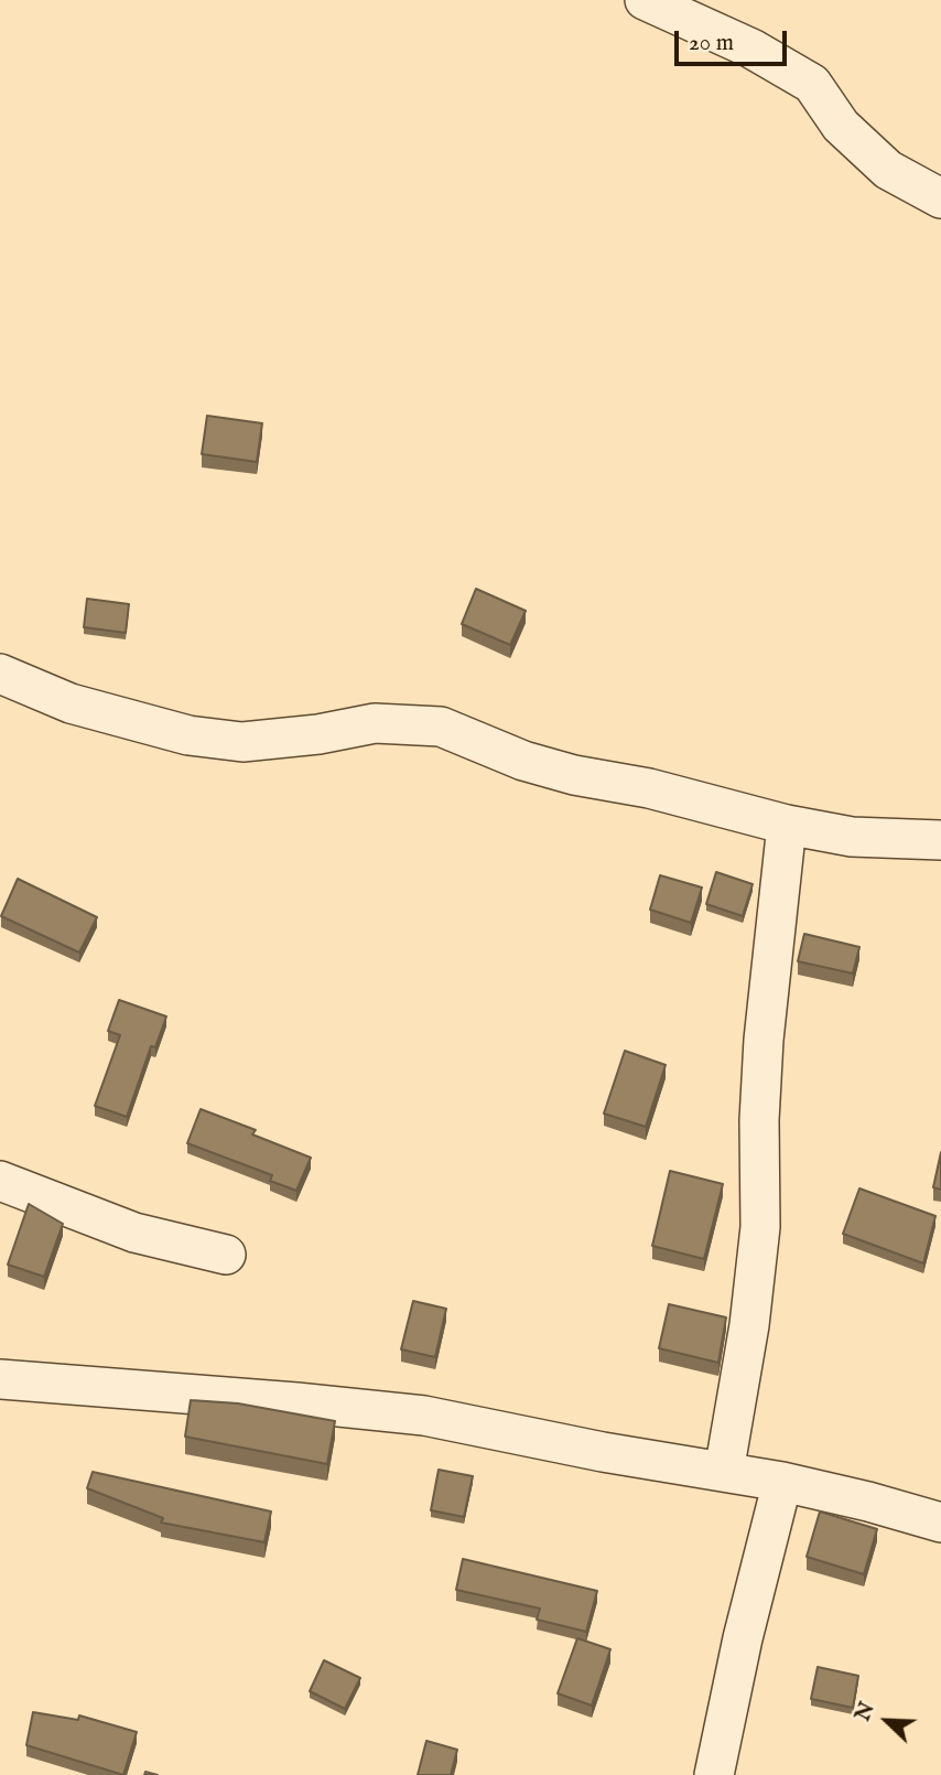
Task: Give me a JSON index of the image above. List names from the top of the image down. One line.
{"scale_bar":"20 m","north":"top left"}
